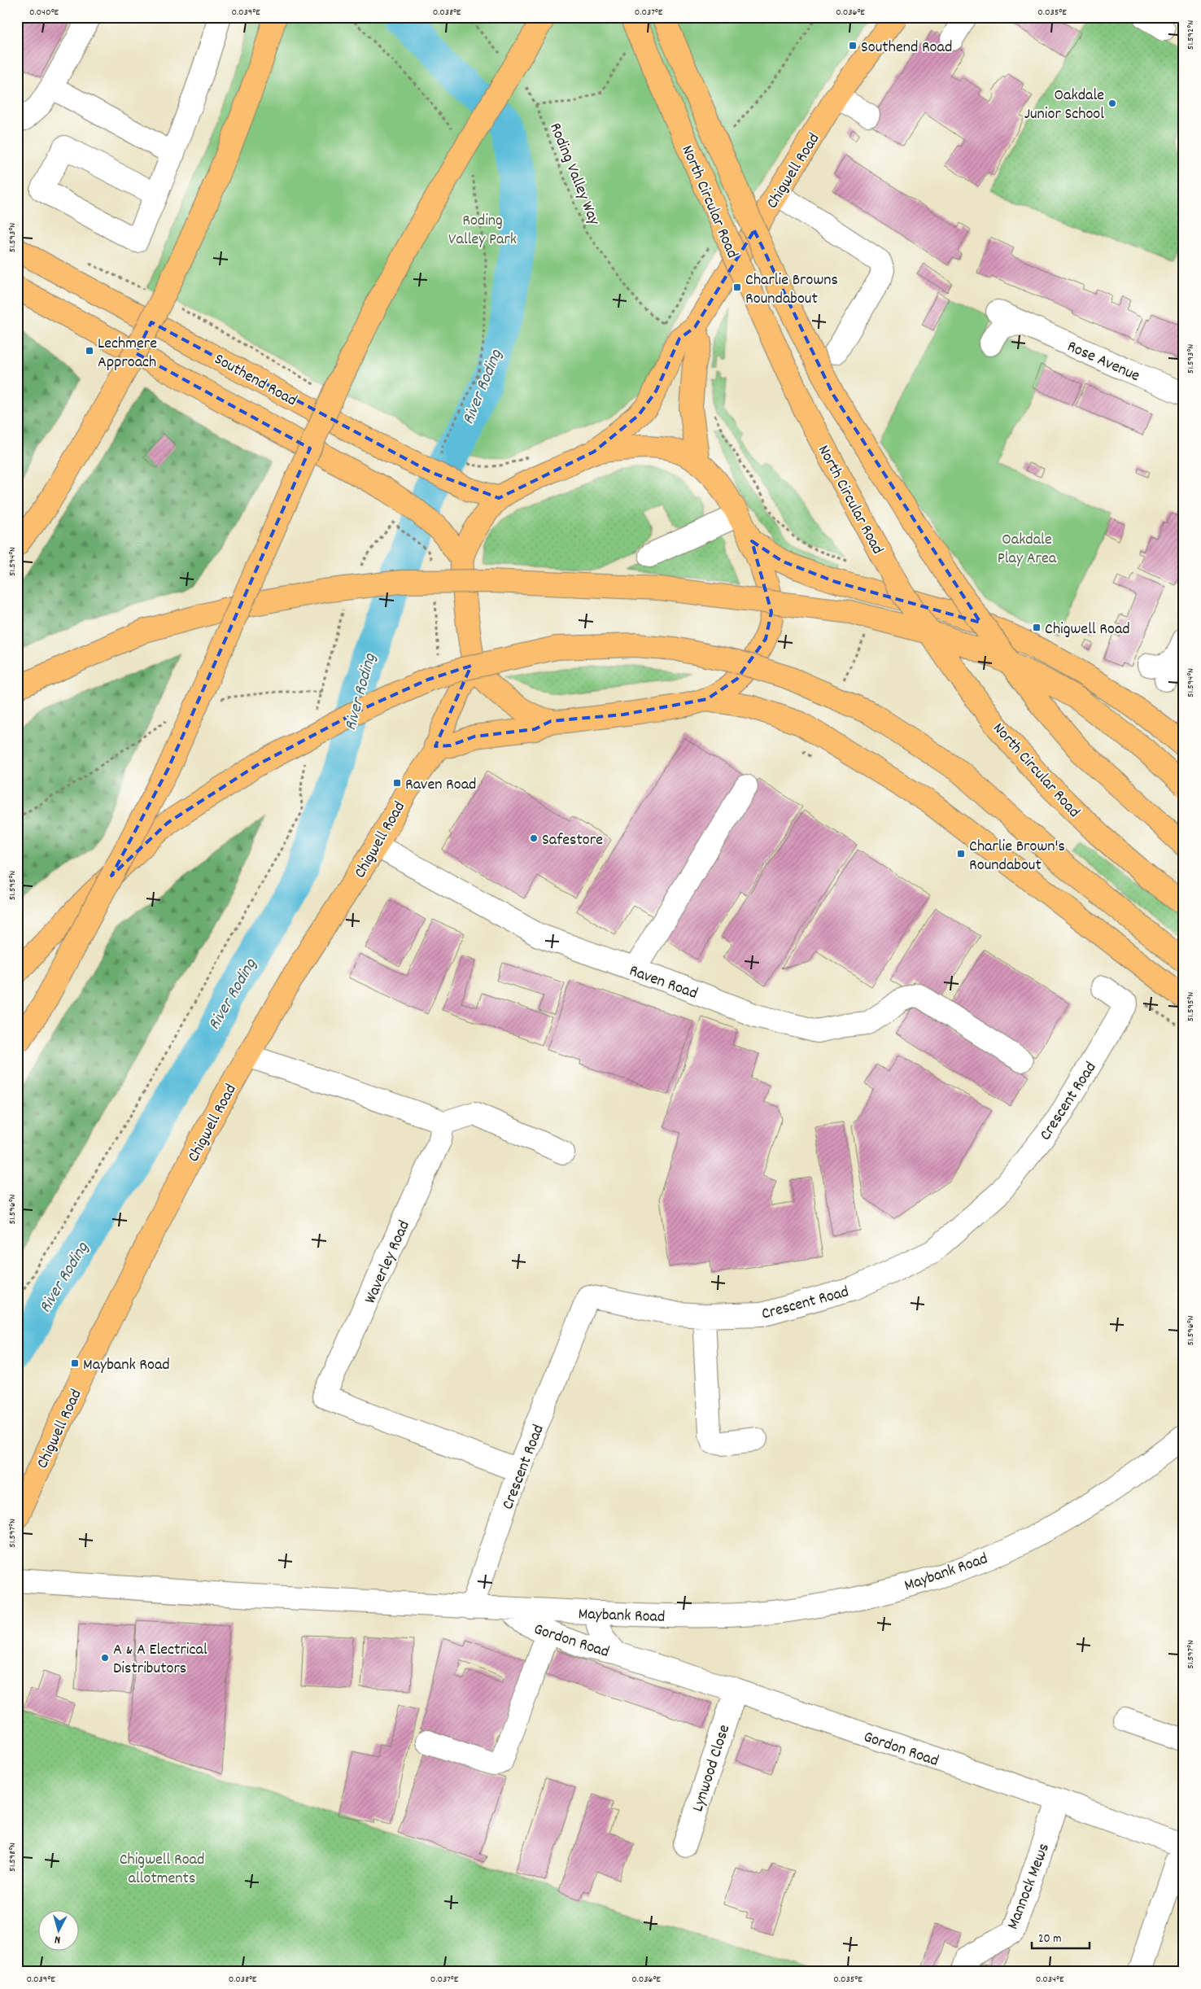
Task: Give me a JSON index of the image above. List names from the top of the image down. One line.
{"streets":{"main road":["Chigwell Road","North Circular Road","Southend Road"],"street":["Rose Avenue","Raven Road","Crescent Road","Waverley Road","Maybank Road","Gordon Road","Lynwood Close","Mannock Mews"],"path":["Roding Valley Way"]},"crossings":[["Chigwell Road","Raven Road"],["Crescent Road","Waverley Road"],["Crescent Road","Maybank Road"],["Maybank Road","Gordon Road"],["Gordon Road","Lynwood Close"],["Gordon Road","Mannock Mews"]],"water":["River Roding"],"parks":["Roding Valley Park","Oakdale Play Area","Chigwell Road allotments"],"places":{"transit":["Southend Road","Charlie Browns Roundabout","Lechmere Approach","Chigwell Road","Raven Road","Charlie Brown's Roundabout","Maybank Road"],"other":["Oakdale Junior School","Safestore","A & A Electrical Distributors"]},"scale_bar":"20 m","north":"bottom","coordinates":["0.040°E","0.039°E","0.038°E","0.037°E","0.036°E","0.035°E","51.592°N","51.593°N","51.594°N","51.595°N","51.596°N","51.597°N","51.598°N","0.034°E"]}
